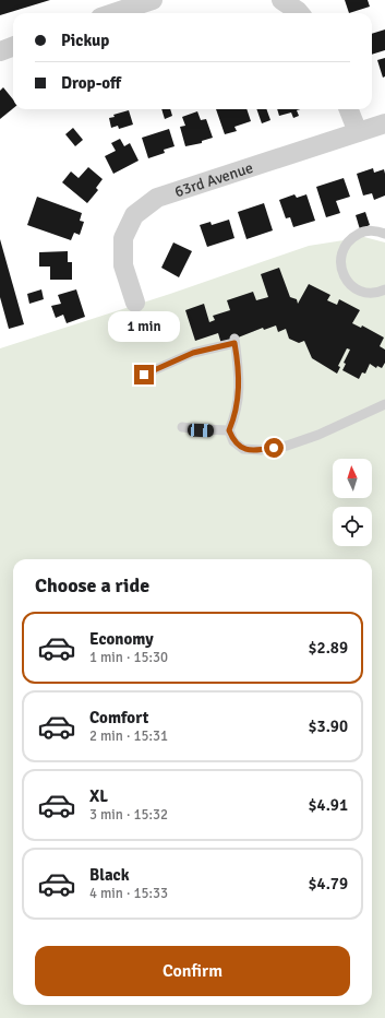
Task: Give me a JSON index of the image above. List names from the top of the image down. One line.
{"streets":{"street":["63rd Avenue"]},"north":"top","page":{"banner":["Pickup","Drop-off"],"bubble":"1 min","heading":"Choose a ride","list":[{"name":"Economy","note":"1 min · 15:30","value":"$2.89"},{"name":"Comfort","note":"2 min · 15:31","value":"$3.90"},{"name":"XL","note":"3 min · 15:32","value":"$4.91"},{"name":"Black","note":"4 min · 15:33","value":"$4.79"}],"buttons":"Confirm"}}
